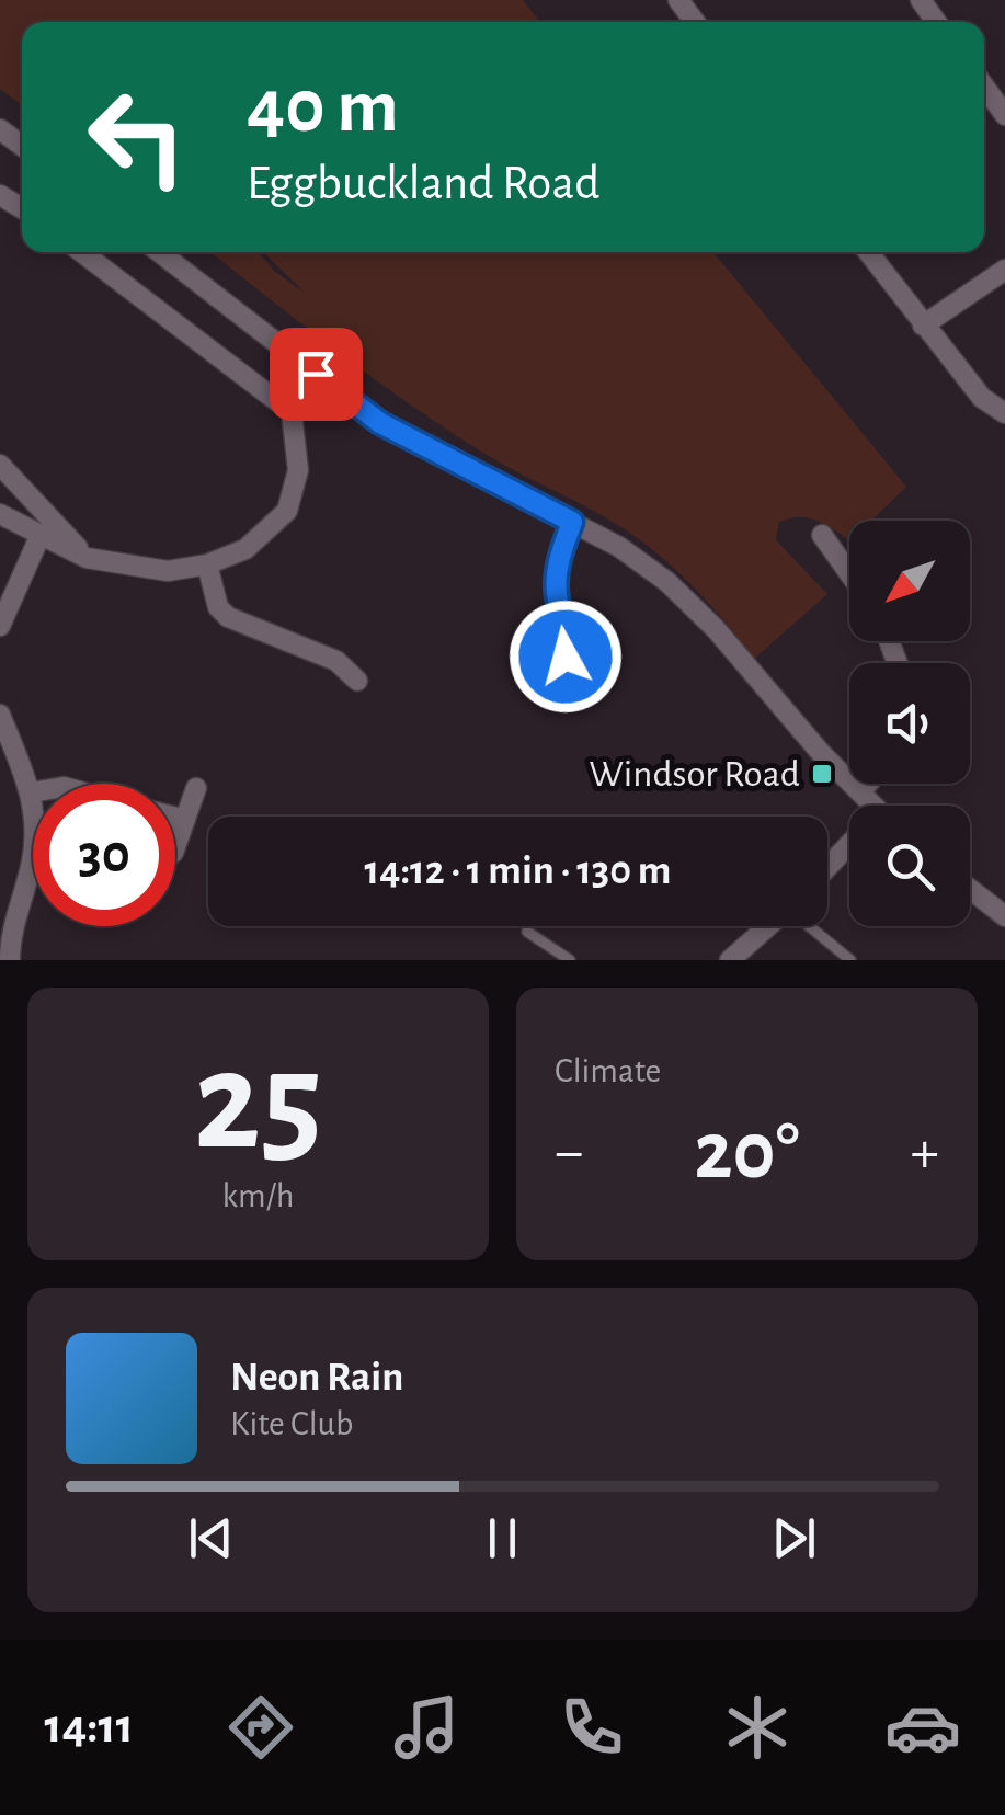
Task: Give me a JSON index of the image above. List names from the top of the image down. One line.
{"places":{"transit":["Windsor Road"]},"north":"bottom left","page":{"turn":["40 m","Eggbuckland Road"],"limit":"30","trip":"14:12 · 1 min · 130 m","tile":[["25","km/h"],"Climate"],"heat":["−","20°","+"],"song":["Neon Rain","Kite Club"],"tabs":"14:11"}}
